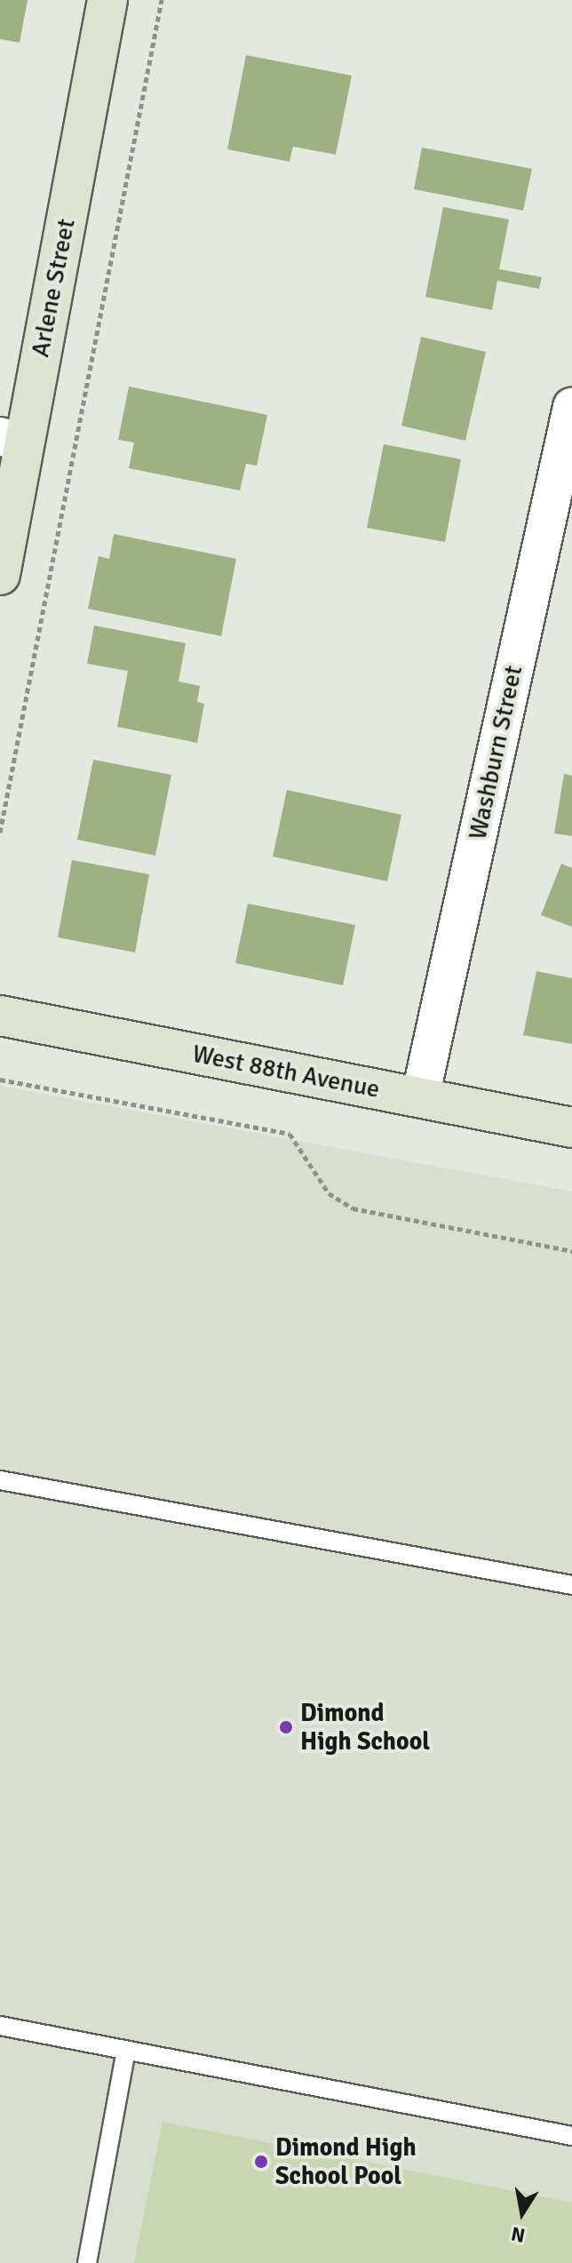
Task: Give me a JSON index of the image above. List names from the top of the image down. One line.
{"streets":{"street":["Arlene Street","Washburn Street","West 88th Avenue"]},"crossings":[["Washburn Street","West 88th Avenue"]],"places":["Dimond High School","Dimond High School Pool"],"north":"bottom"}
